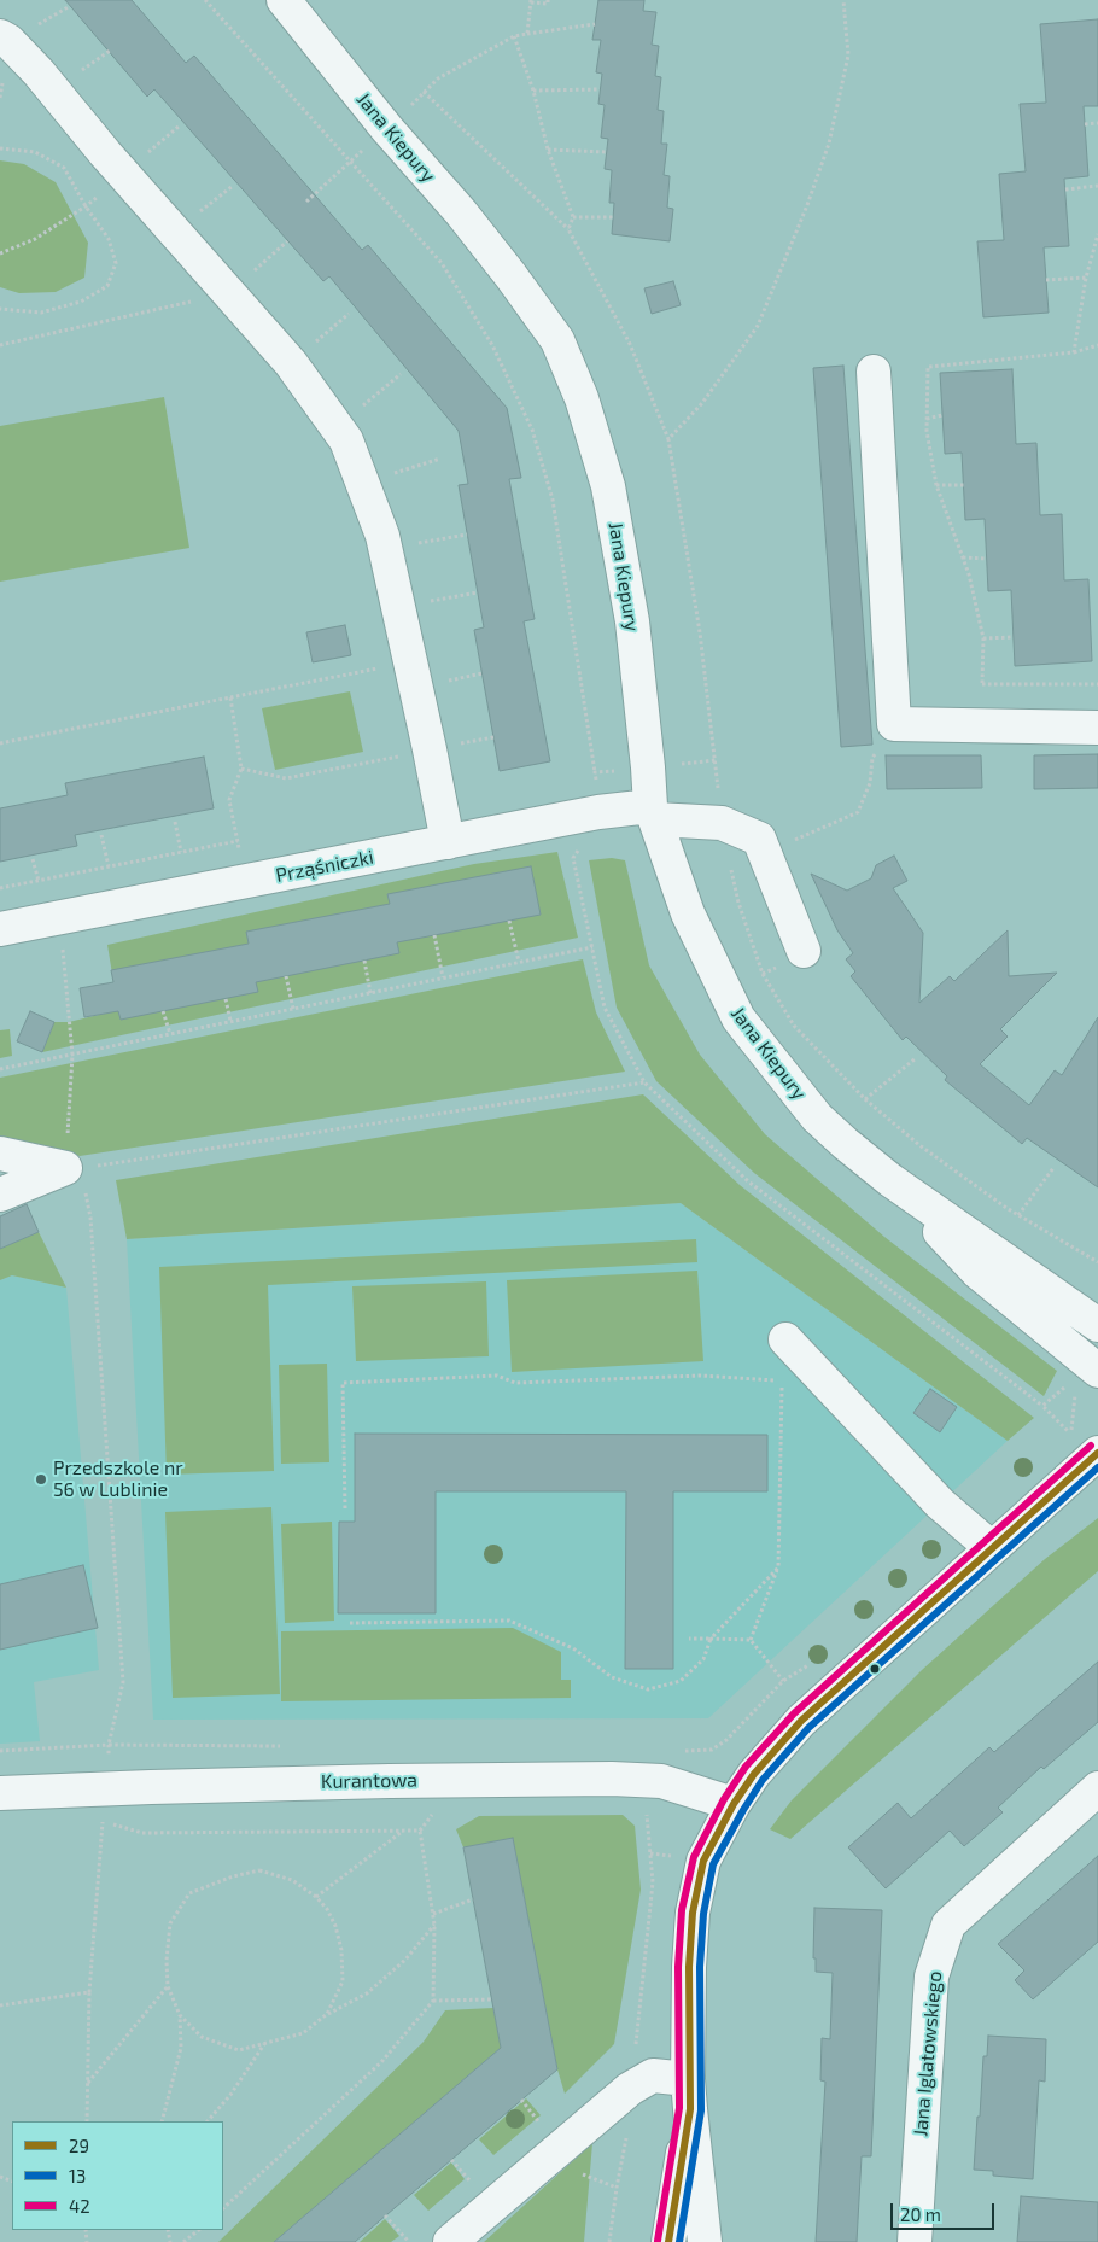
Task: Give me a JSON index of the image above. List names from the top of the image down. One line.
{"streets":{"street":["Jana Kiepury","Prząśniczki","Kurantowa","Jana Iglatowskiego"]},"crossings":[["Jana Kiepury","Prząśniczki"]],"places":["Przedszkole nr 56 w Lublinie"],"lines":["transit line 42","transit line 29","transit line 13"],"legend":["29","13","42"],"scale_bar":"20 m"}
